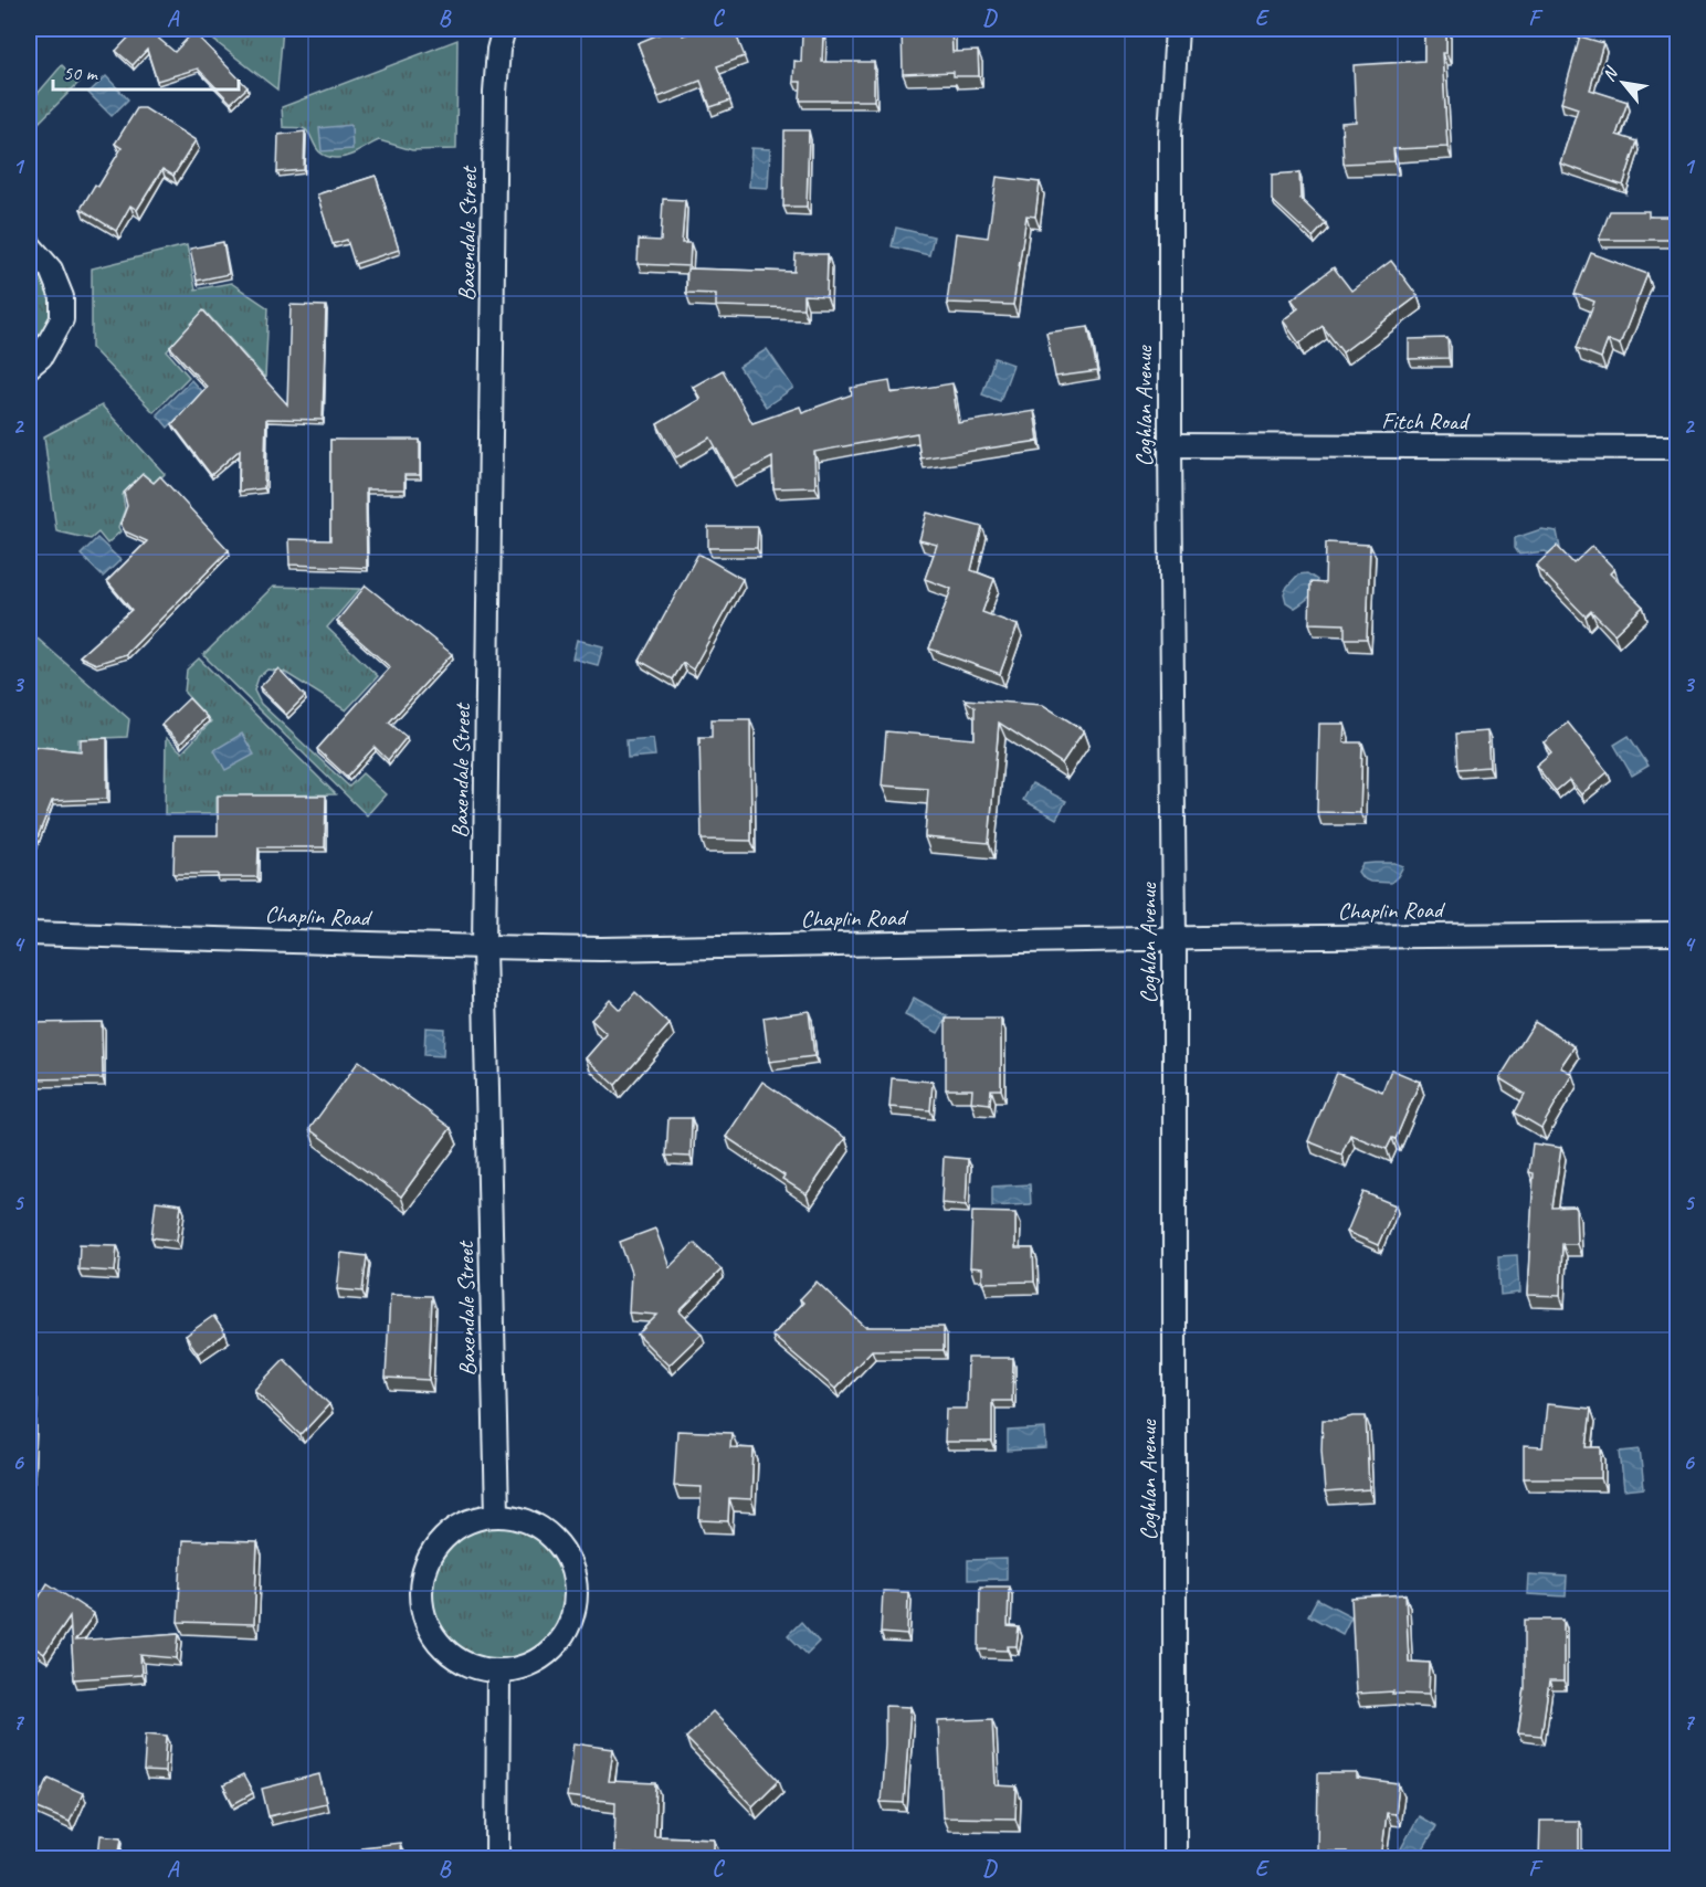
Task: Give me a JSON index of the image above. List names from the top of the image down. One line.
{"streets":{"street":["Baxendale Street","Coghlan Avenue","Fitch Road","Chaplin Road"]},"crossings":[["Baxendale Street","Chaplin Road"],["Coghlan Avenue","Fitch Road"],["Coghlan Avenue","Chaplin Road"]],"scale_bar":"50 m","north":"top left","grid":{"columns":["A","B","C","D","E","F"],"rows":["1","2","3","4","5","6","7"]}}
